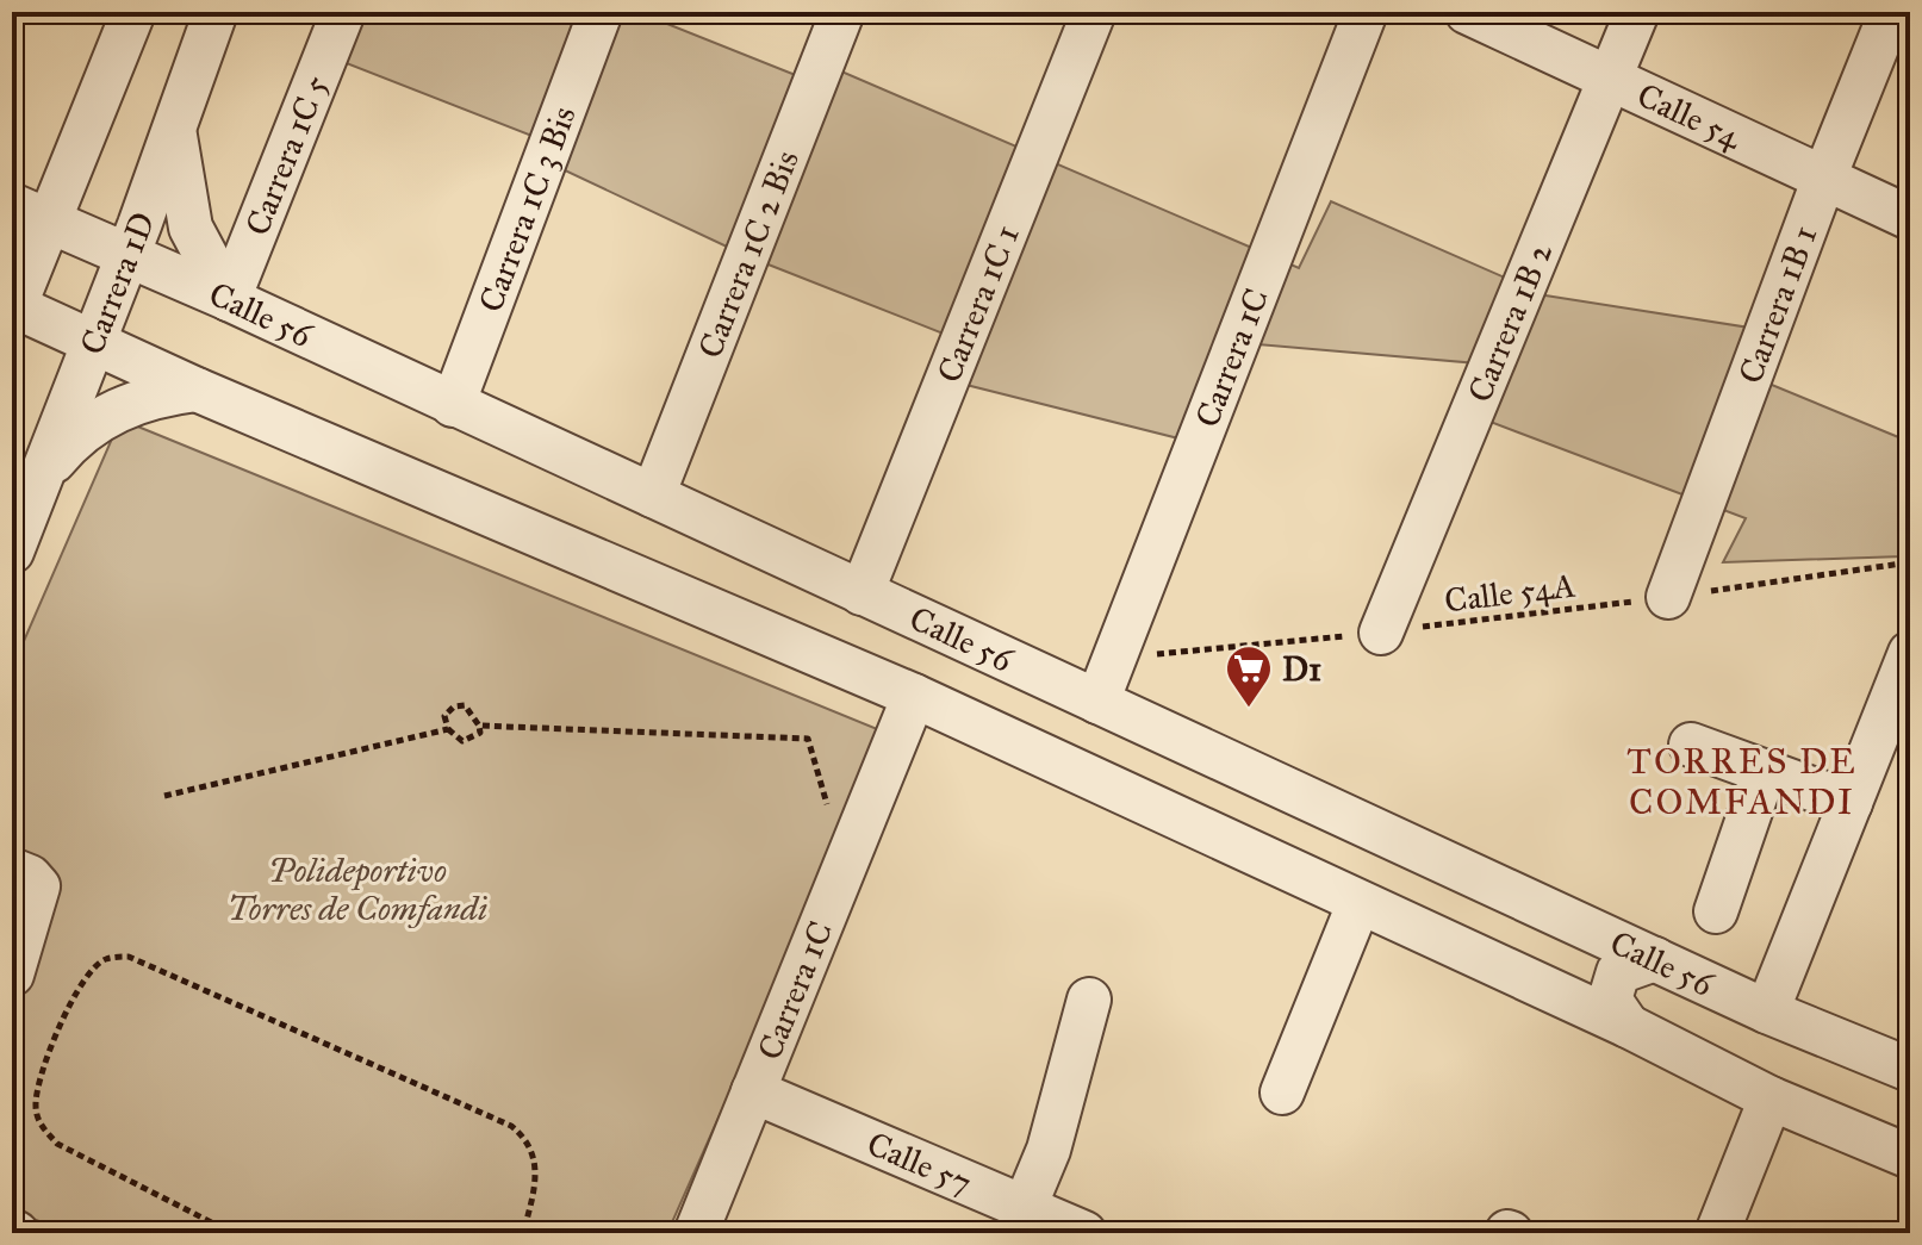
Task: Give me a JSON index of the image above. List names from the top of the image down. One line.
{"streets":{"street":["Calle 54","Carrera 1C 5","Carrera 1C 3 Bis","Carrera 1C 2 Bis","Carrera 1D","Carrera 1C 1","Carrera 1B 1","Calle 56","Carrera 1B 2","Carrera 1C","Calle 57"],"path":["Calle 54A"]},"crossings":[["Calle 54","Carrera 1B 1"],["Calle 54","Carrera 1B 2"],["Carrera 1C 5","Calle 56"],["Carrera 1C 3 Bis","Calle 56"],["Carrera 1C 2 Bis","Calle 56"],["Carrera 1D","Calle 56"],["Carrera 1C 1","Calle 56"],["Carrera 1B 1","Calle 54A"],["Calle 56","Carrera 1C"],["Carrera 1B 2","Calle 54A"],["Carrera 1C","Calle 54A"],["Carrera 1C","Calle 57"]],"districts":["TORRES DE COMFANDI"],"parks":["Polideportivo Torres de Comfandi"],"places":{"supermarket":["D1"]}}
